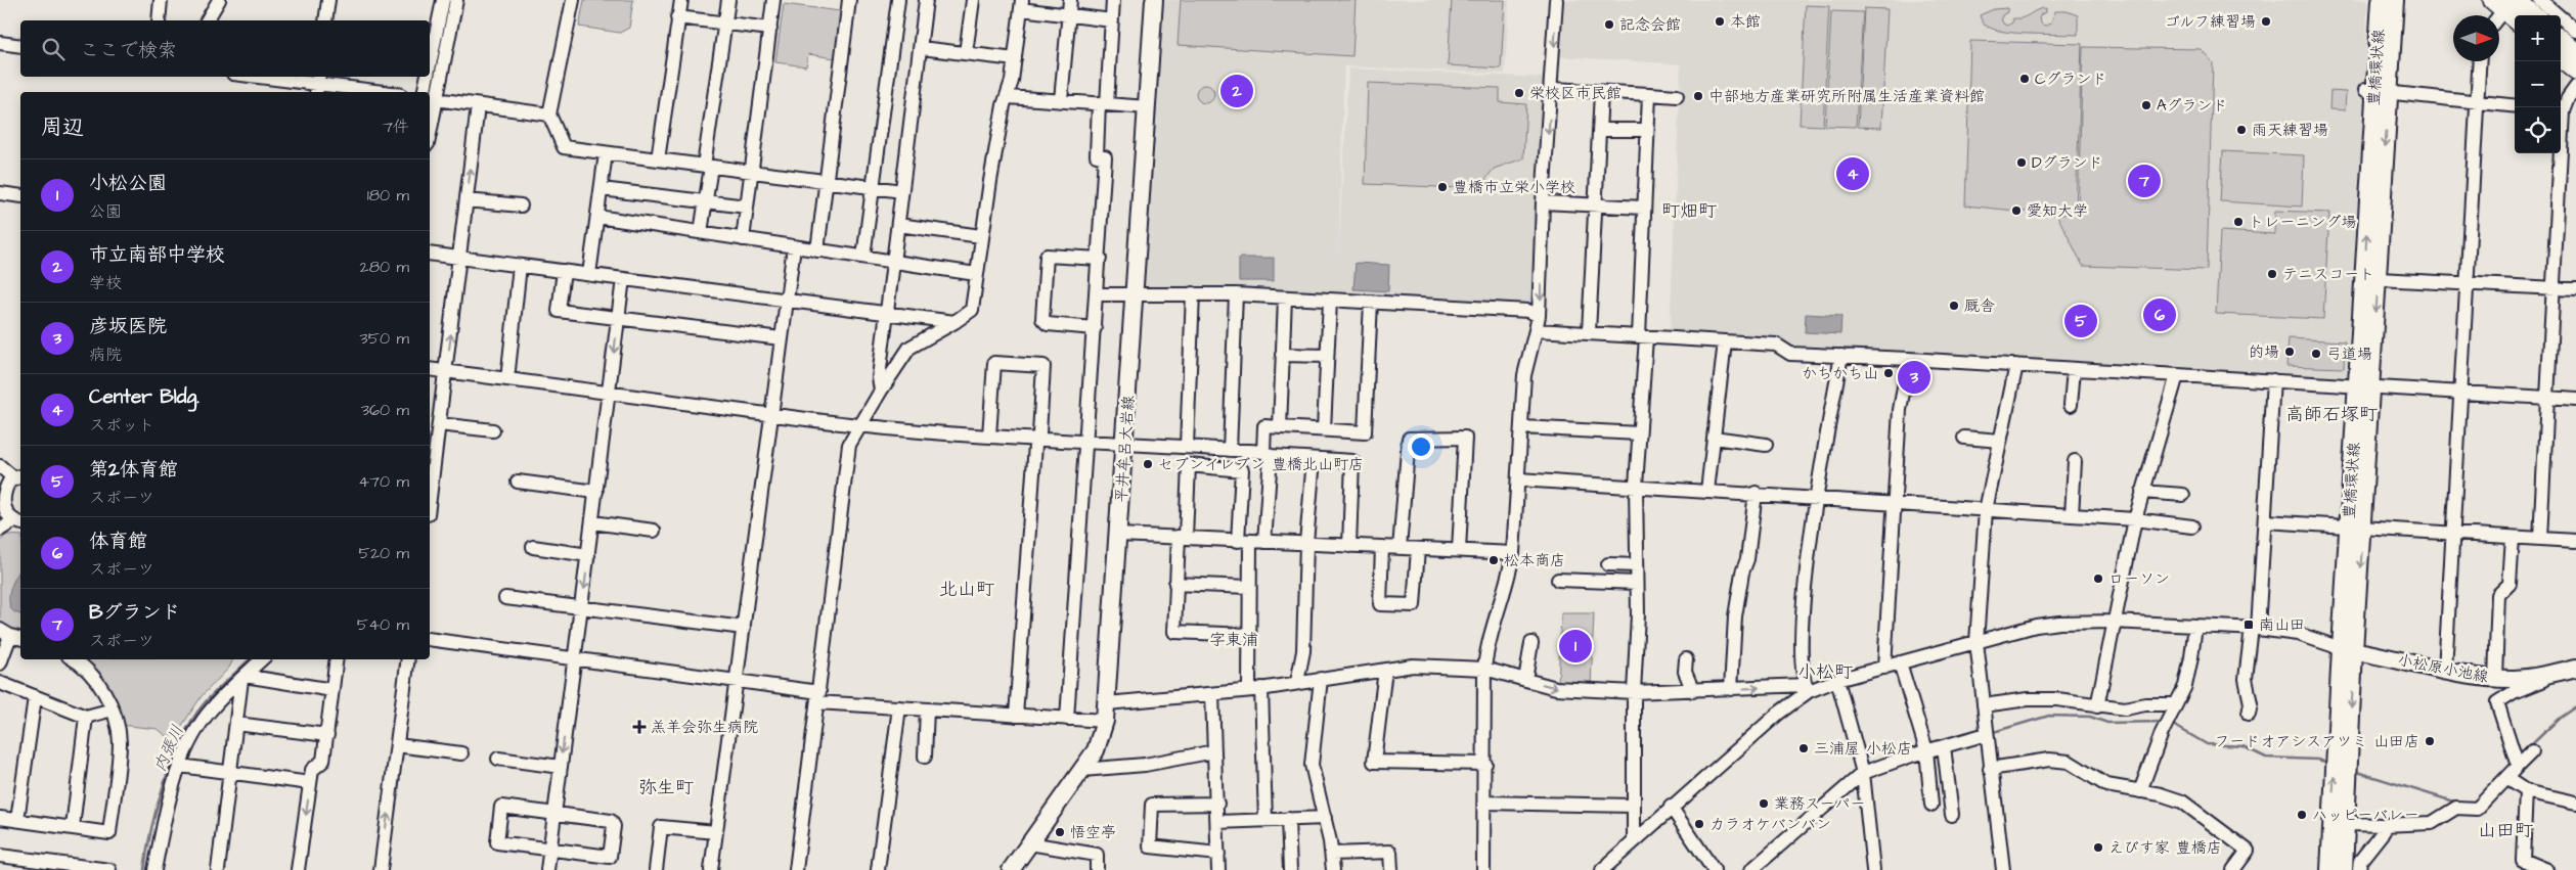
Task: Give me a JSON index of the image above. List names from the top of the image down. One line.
{"streets":{"main road":["豊橋環状線","平井牟呂大岩線","小松原小池線"]},"crossings":[["豊橋環状線","小松原小池線"]],"districts":["町畑町","高師石塚町","北山町","字東浦","小松町","弥生町","山田町"],"water":["内張川"],"places":{"other":["本館","ゴルフ練習場","記念会館","Cグランド","栄校区市民館","中部地方産業研究所附属生活産業資料館","Aグランド","雨天練習場","Dグランド","豊橋市立栄小学校","愛知大学","トレーニング場","テニスコート","厩舎","的場","弓道場","かちかち山","セブンイレブン 豊橋北山町店","松本商店","ローソン","フードオアシスアツミ 山田店","三浦屋 小松店","業務スーパー","ハッピーバレー","カラオケバンバン","悟空亭","えびす家 豊橋店"],"transit":["南山田"],"health":["羔羊会弥生病院"]},"north":"right","page":{"map_buttons":["+","−"],"search":"ここで検索","pins":["2","4","7","6","5","3","1"],"heading":["周辺","7件"],"list":[{"mark":"1","name":"小松公園","note":"公園","value":"180 m"},{"mark":"2","name":"市立南部中学校","note":"学校","value":"280 m"},{"mark":"3","name":"彦坂医院","note":"病院","value":"350 m"},{"mark":"4","name":"Center Bldg.","note":"スポット","value":"360 m"},{"mark":"5","name":"第2体育館","note":"スポーツ","value":"470 m"},{"mark":"6","name":"体育館","note":"スポーツ","value":"520 m"},{"mark":"7","name":"Bグランド","note":"スポーツ","value":"540 m"}]}}
